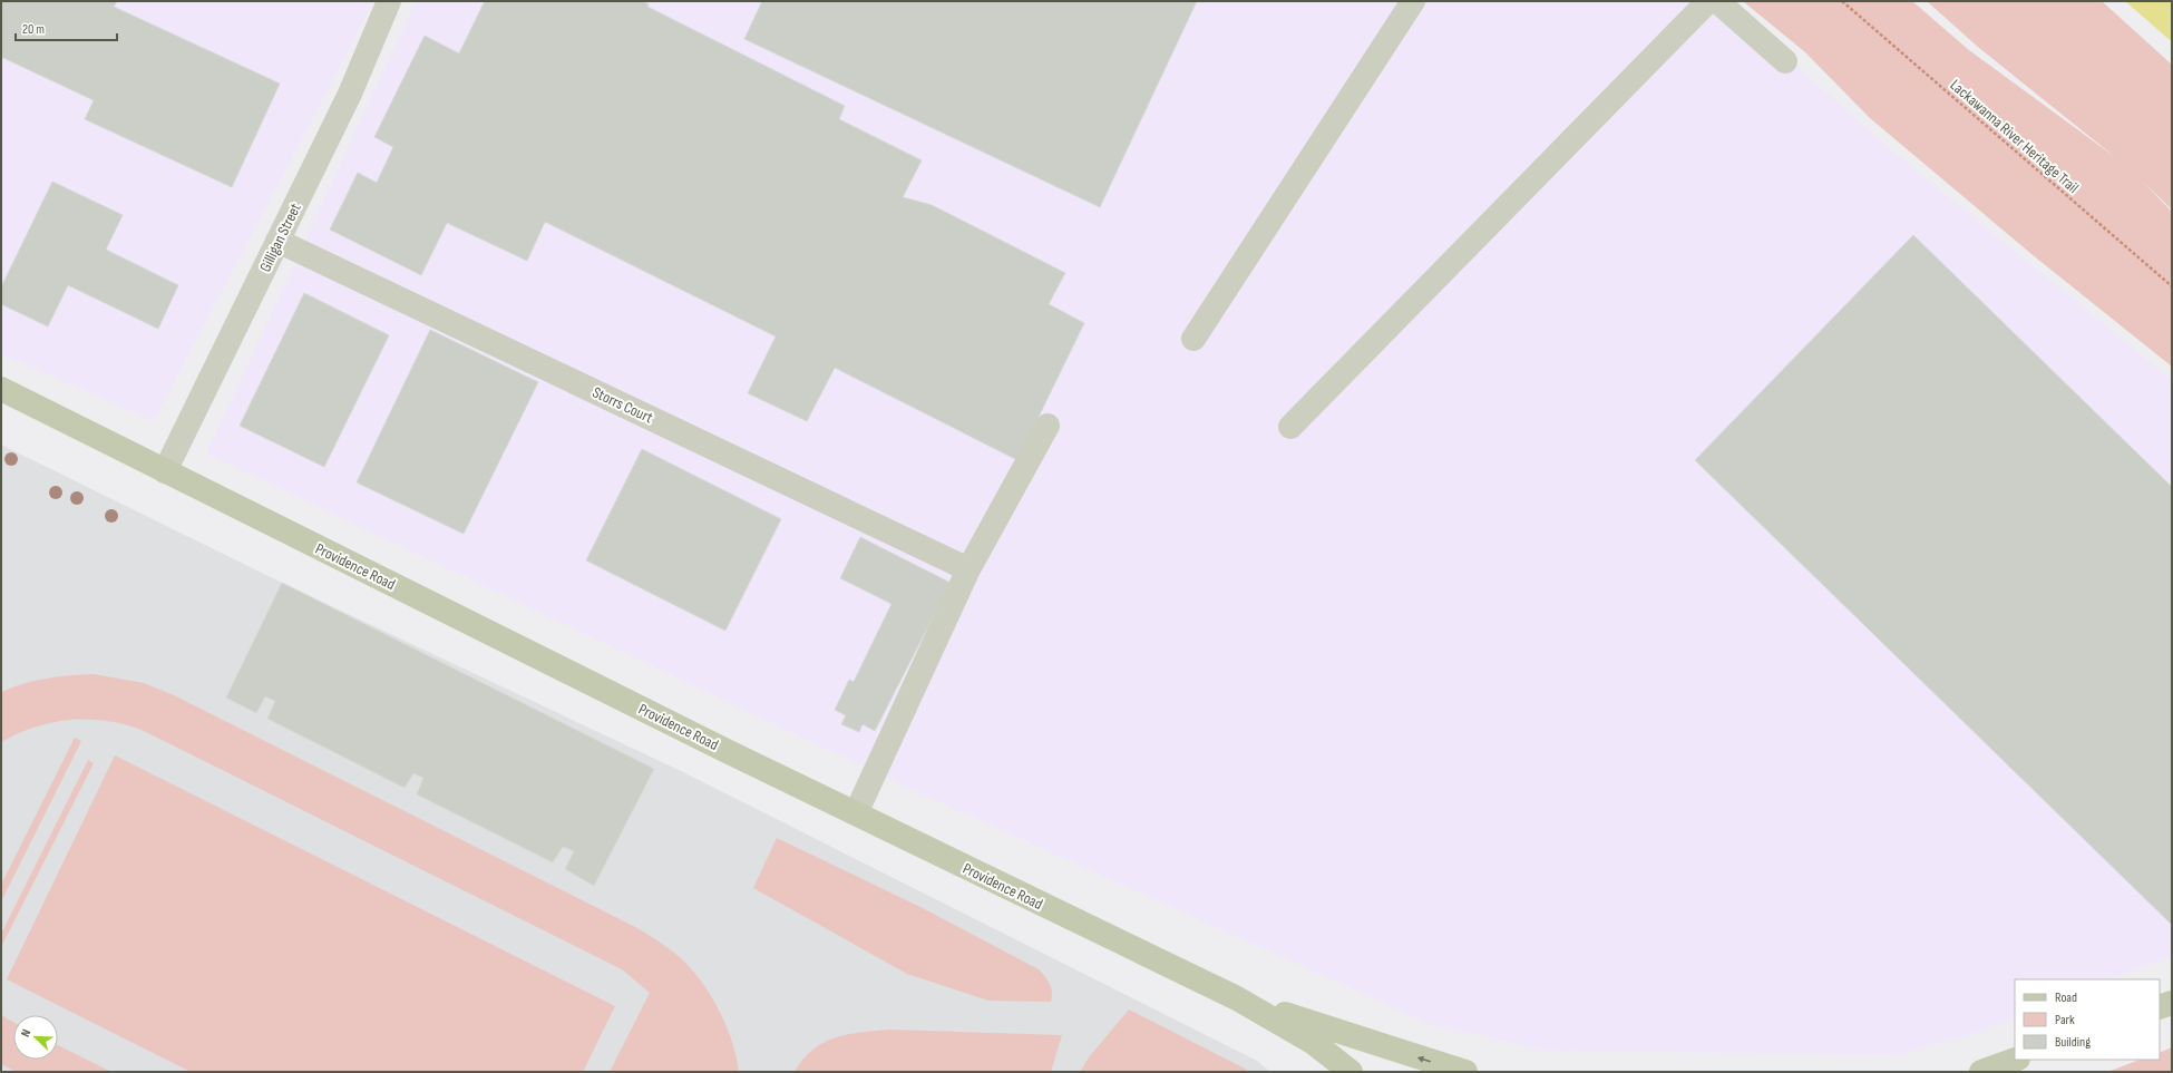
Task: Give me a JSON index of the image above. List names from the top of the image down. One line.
{"streets":{"main road":["Providence Road"],"street":["Gilligan Street","Storrs Court"],"path":["Lackawanna River Heritage Trail"]},"crossings":[["Gilligan Street","Storrs Court"],["Gilligan Street","Providence Road"]],"legend":["Road","Park","Building"],"scale_bar":"20 m","north":"top left"}
